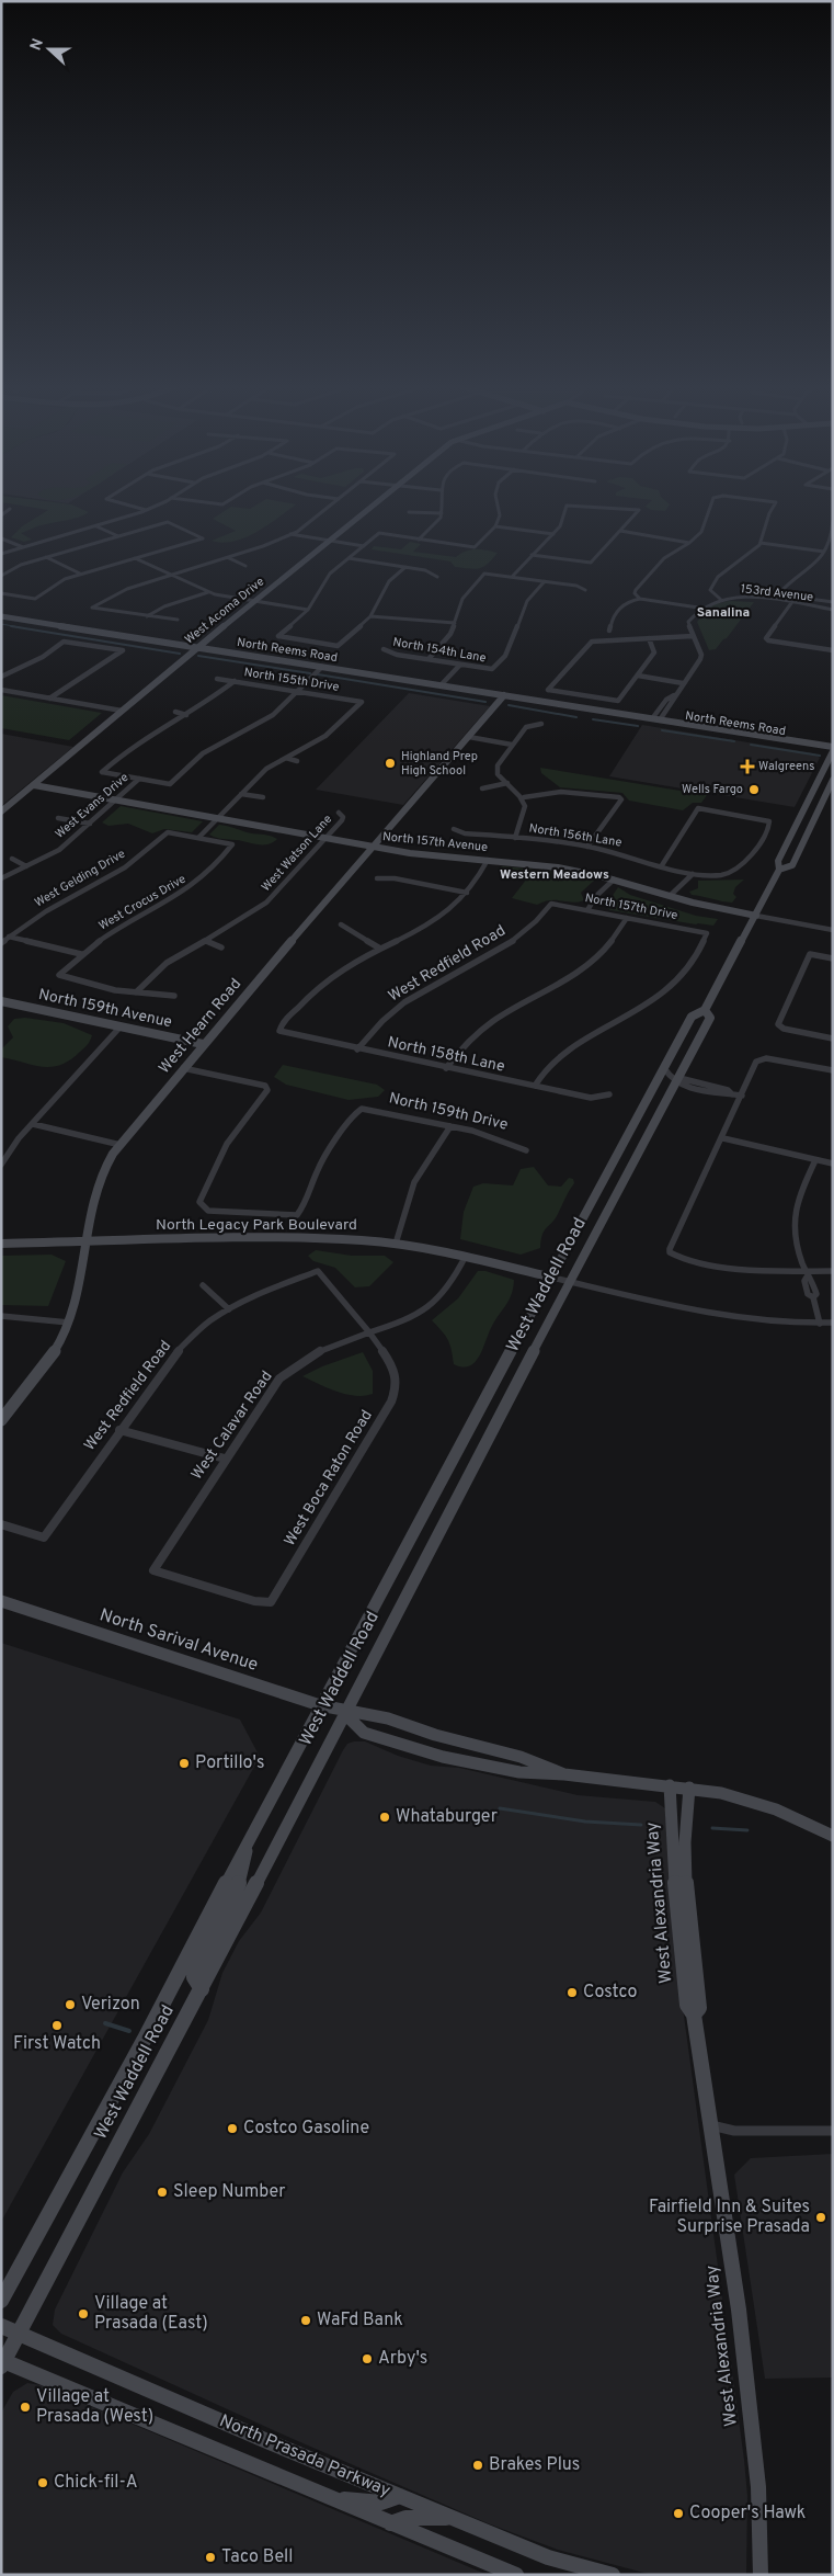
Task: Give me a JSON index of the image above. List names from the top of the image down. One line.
{"streets":{"main road":["North Reems Road","West Waddell Road","North Sarival Avenue","North Prasada Parkway"],"street":["153rd Avenue","West Acoma Drive","North 154th Lane","North 155th Drive","West Evans Drive","North 156th Lane","North 157th Avenue","West Watson Lane","West Gelding Drive","West Crocus Drive","North 157th Drive","West Redfield Road","North 159th Avenue","West Hearn Road","North 158th Lane","North 159th Drive","North Legacy Park Boulevard","West Calavar Road","West Boca Raton Road","West Alexandria Way"]},"crossings":[["West Acoma Drive","North Reems Road"],["West Acoma Drive","North 157th Avenue"],["North Reems Road","West Hearn Road"],["North Reems Road","West Waddell Road"],["North 155th Drive","West Evans Drive"],["West Evans Drive","North 157th Avenue"],["North 157th Avenue","West Watson Lane"],["North 157th Avenue","West Hearn Road"],["North 157th Avenue","West Waddell Road"],["West Watson Lane","West Crocus Drive"],["West Gelding Drive","West Crocus Drive"],["North 157th Drive","West Redfield Road"],["North 157th Drive","North 158th Lane"],["West Redfield Road","North 158th Lane"],["West Redfield Road","West Calavar Road"],["West Redfield Road","West Boca Raton Road"],["North 159th Avenue","West Hearn Road"],["West Hearn Road","North Legacy Park Boulevard"],["North Legacy Park Boulevard","West Waddell Road"],["North Legacy Park Boulevard","West Calavar Road"],["West Waddell Road","North Sarival Avenue"],["West Waddell Road","North Prasada Parkway"],["West Calavar Road","West Boca Raton Road"],["North Sarival Avenue","West Alexandria Way"]],"districts":["Sanalina","Western Meadows"],"places":{"other":["Highland Prep High School","Wells Fargo","Portillo's","Whataburger","Costco","Verizon","First Watch","Costco Gasoline","Sleep Number","Fairfield Inn & Suites Surprise Prasada","Village at Prasada (East)","WaFd Bank","Arby's","Village at Prasada (West)","Brakes Plus","Chick-fil-A","Cooper's Hawk","Taco Bell"],"health":["Walgreens"]},"north":"left"}
